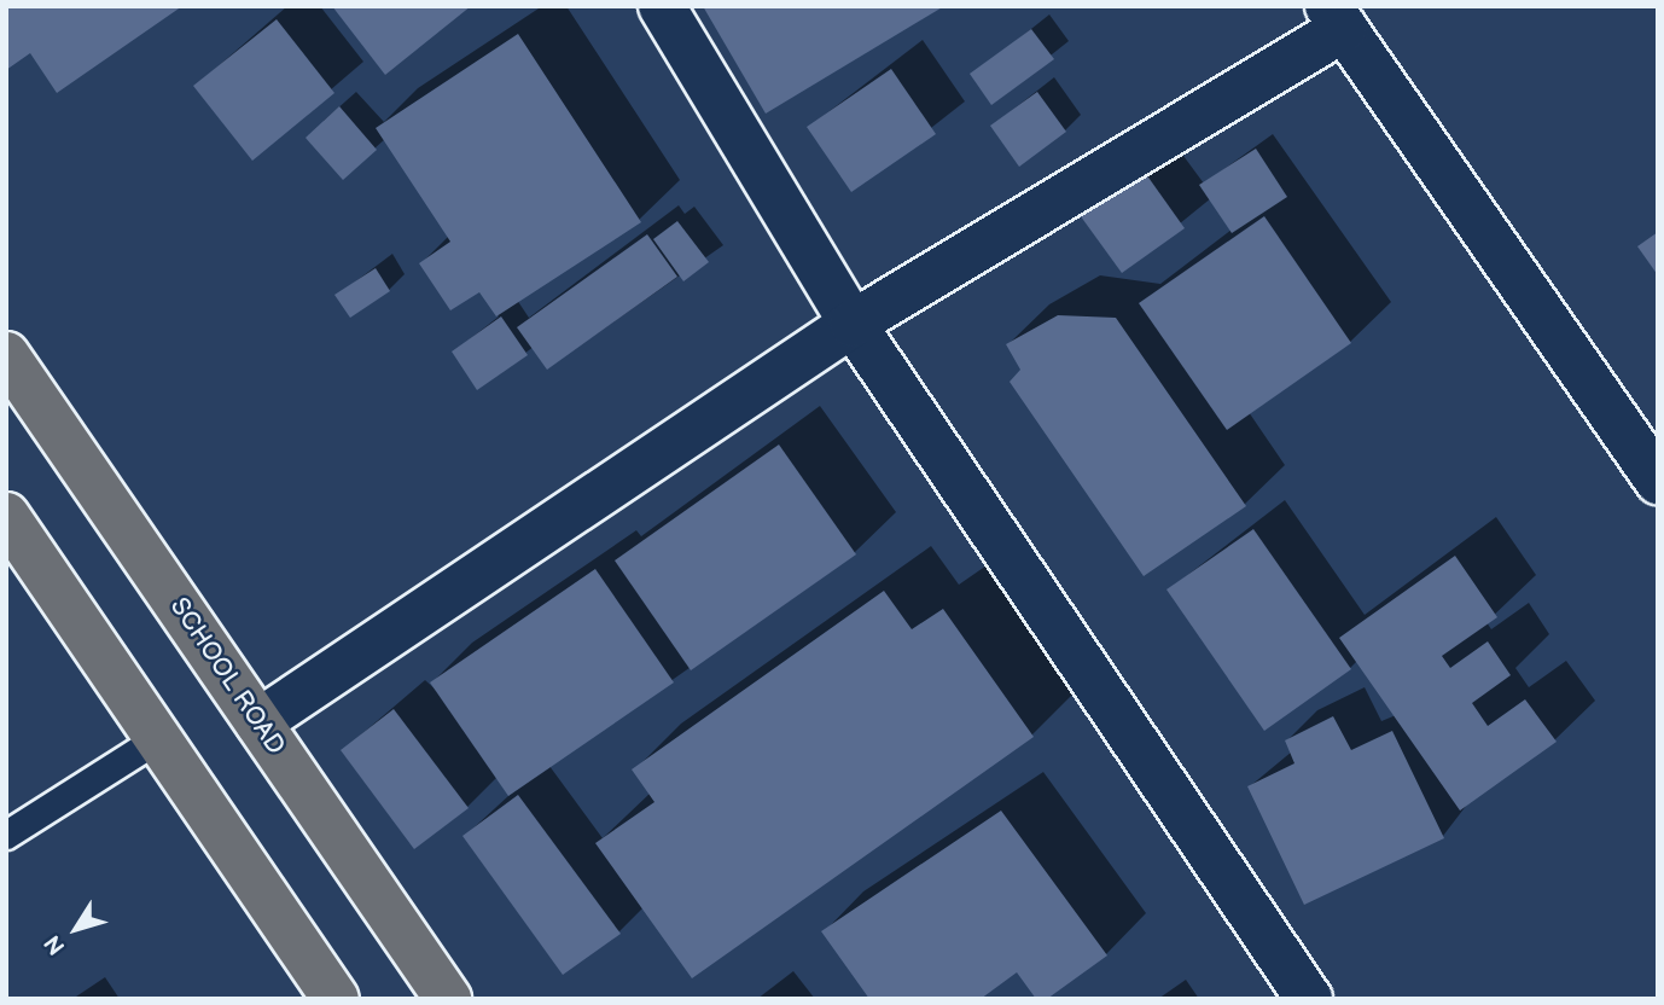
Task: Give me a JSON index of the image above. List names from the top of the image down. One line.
{"streets":{"main road":["SCHOOL ROAD"]},"north":"bottom left"}
